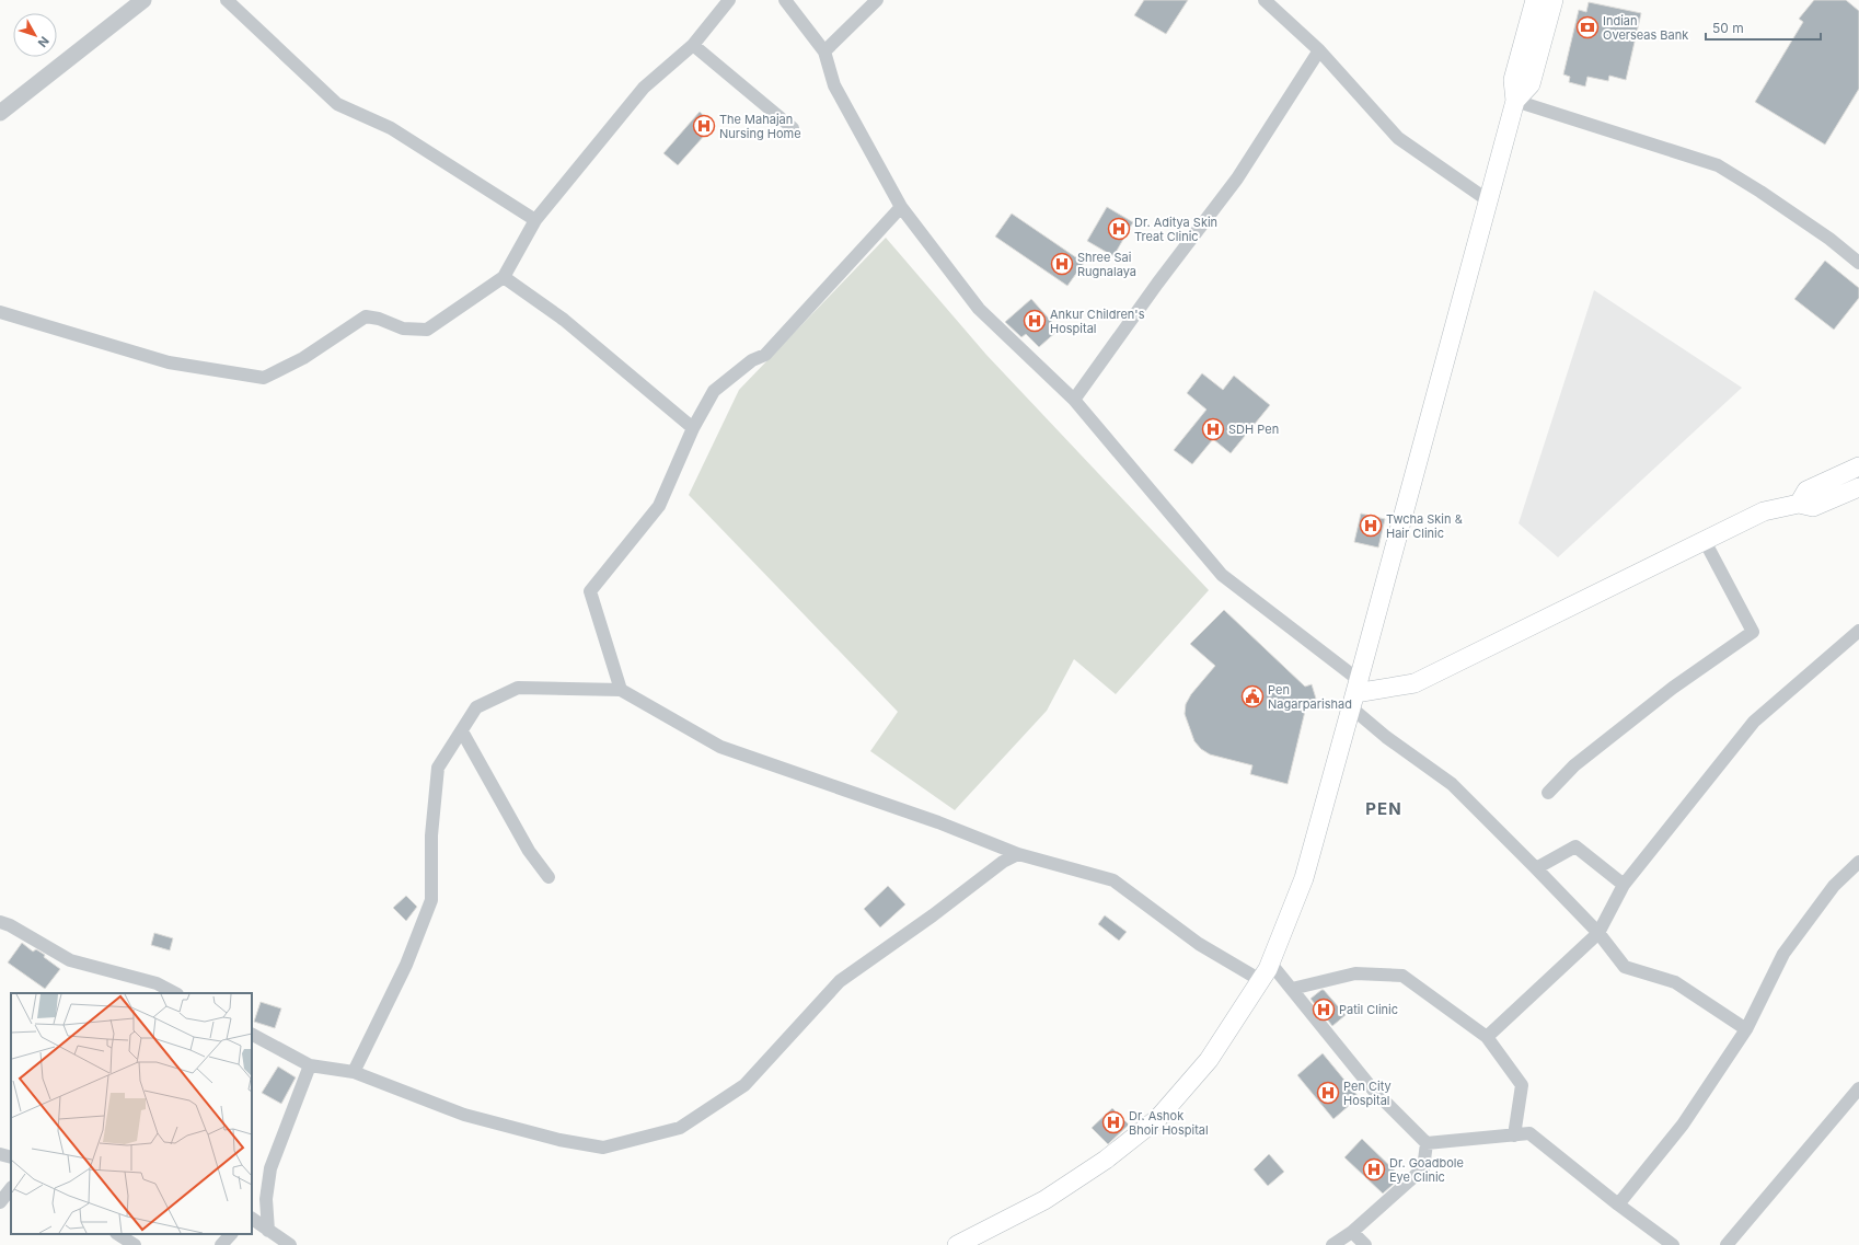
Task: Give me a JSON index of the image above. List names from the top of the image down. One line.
{"districts":["PEN"],"places":{"bank":["Indian Overseas Bank"],"hospital":["The Mahajan Nursing Home","Dr. Aditya Skin Treat Clinic","Shree Sai Rugnalaya","Ankur Children's Hospital","SDH Pen","Twcha Skin & Hair Clinic","Patil Clinic","Pen City Hospital","Dr. Ashok Bhoir Hospital","Dr. Goadbole Eye Clinic"],"public building":["Pen Nagarparishad"]},"scale_bar":"50 m","north":"bottom right"}
